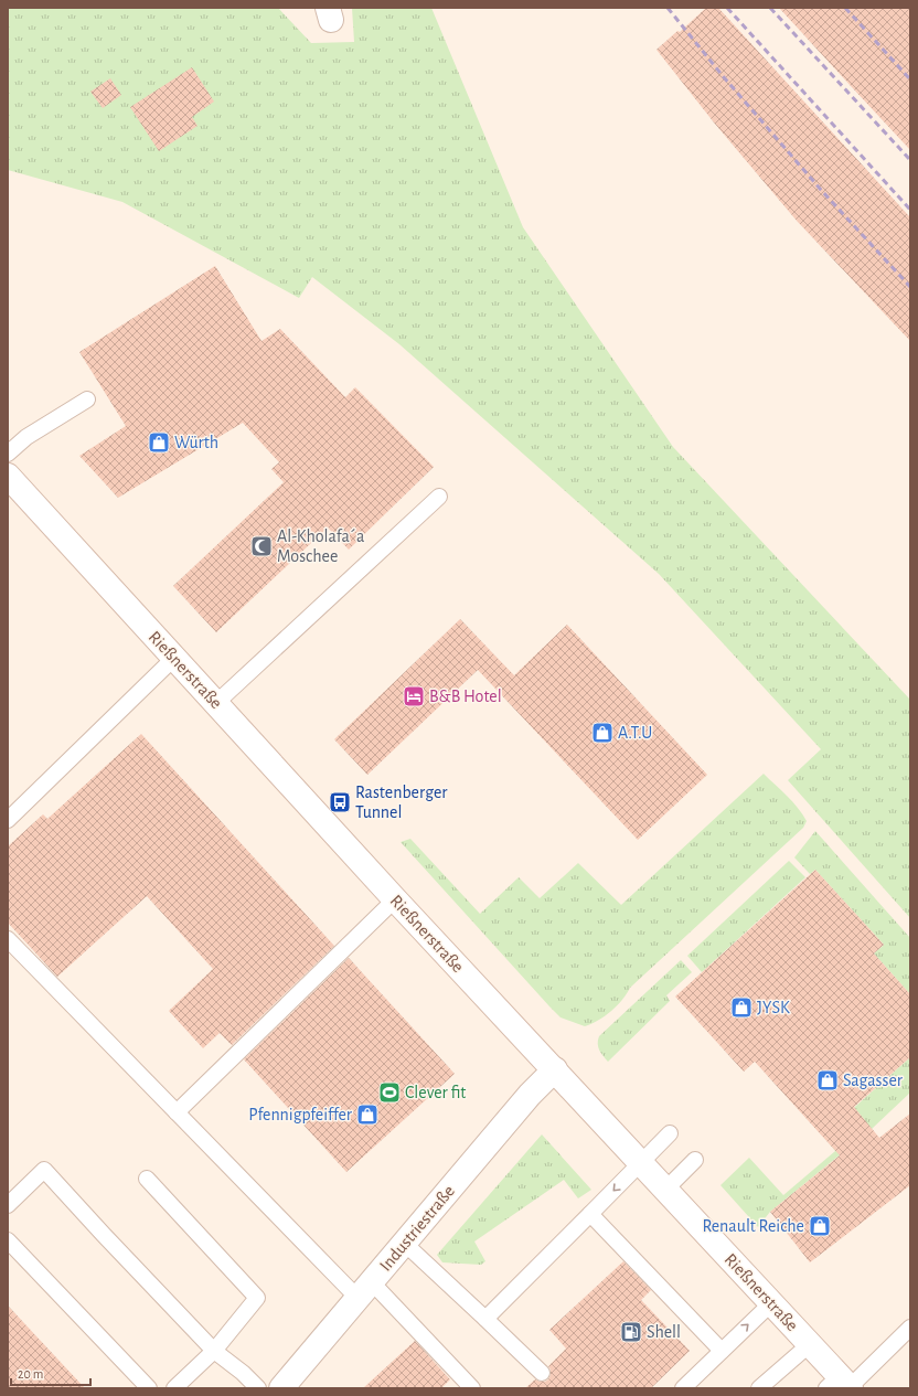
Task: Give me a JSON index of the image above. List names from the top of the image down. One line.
{"streets":{"street":["Rießnerstraße","Industriestraße"]},"crossings":[["Rießnerstraße","Industriestraße"]],"places":{"shop":["Würth","A.T.U","JYSK","Sagasser","Pfennigpfeiffer","Renault Reiche"],"mosque":["Al-Kholafa´a Moschee"],"hotel":["B&B Hotel"],"bus stop":["Rastenberger Tunnel"],"sports":["Clever fit"],"fuel station":["Shell"]},"scale_bar":"20 m"}
